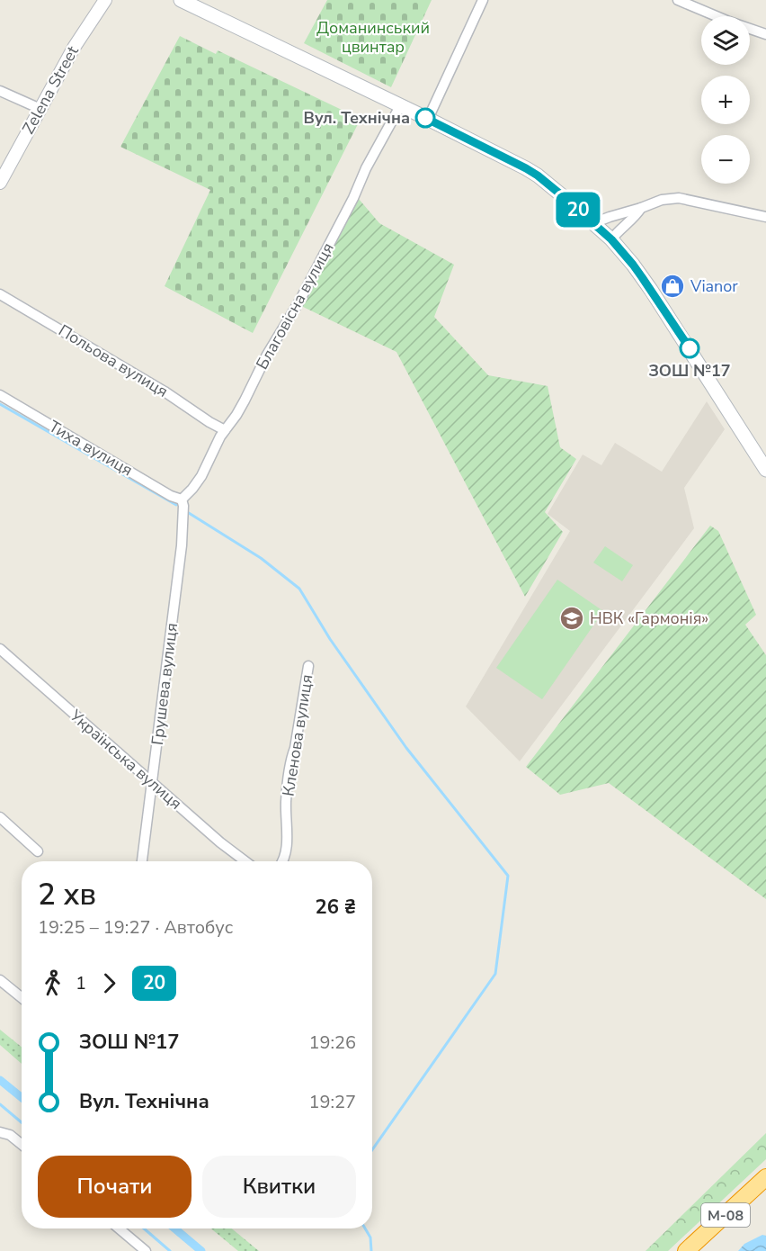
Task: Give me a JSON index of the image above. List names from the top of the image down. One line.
{"streets":{"highway":["М-08"],"street":["Zelena Street","Благовісна вулиця","Польова вулиця","Тиха вулиця","Грушева вулиця","Кленова вулиця","Українська вулиця"]},"crossings":[["Благовісна вулиця","Польова вулиця"],["Благовісна вулиця","Тиха вулиця"],["Благовісна вулиця","Грушева вулиця"],["Тиха вулиця","Грушева вулиця"],["Грушева вулиця","Українська вулиця"]],"parks":["Доманинський цвинтар"],"places":{"other":["Вул. Технічна","ЗОШ №17"],"shop":["Vianor"],"school or university":["НВК «Гармонія»"]},"lines":["bus line 20"],"page":{"on_map":"20","map_buttons":["+","−"],"heading":["2 хв","19:25 – 19:27 · Автобус","26 ₴"],"legs":["1","20"],"list":[{"name":"ЗОШ №17","value":"19:26"},{"name":"Вул. Технічна","value":"19:27"}],"buttons":["Почати","Квитки"]}}
